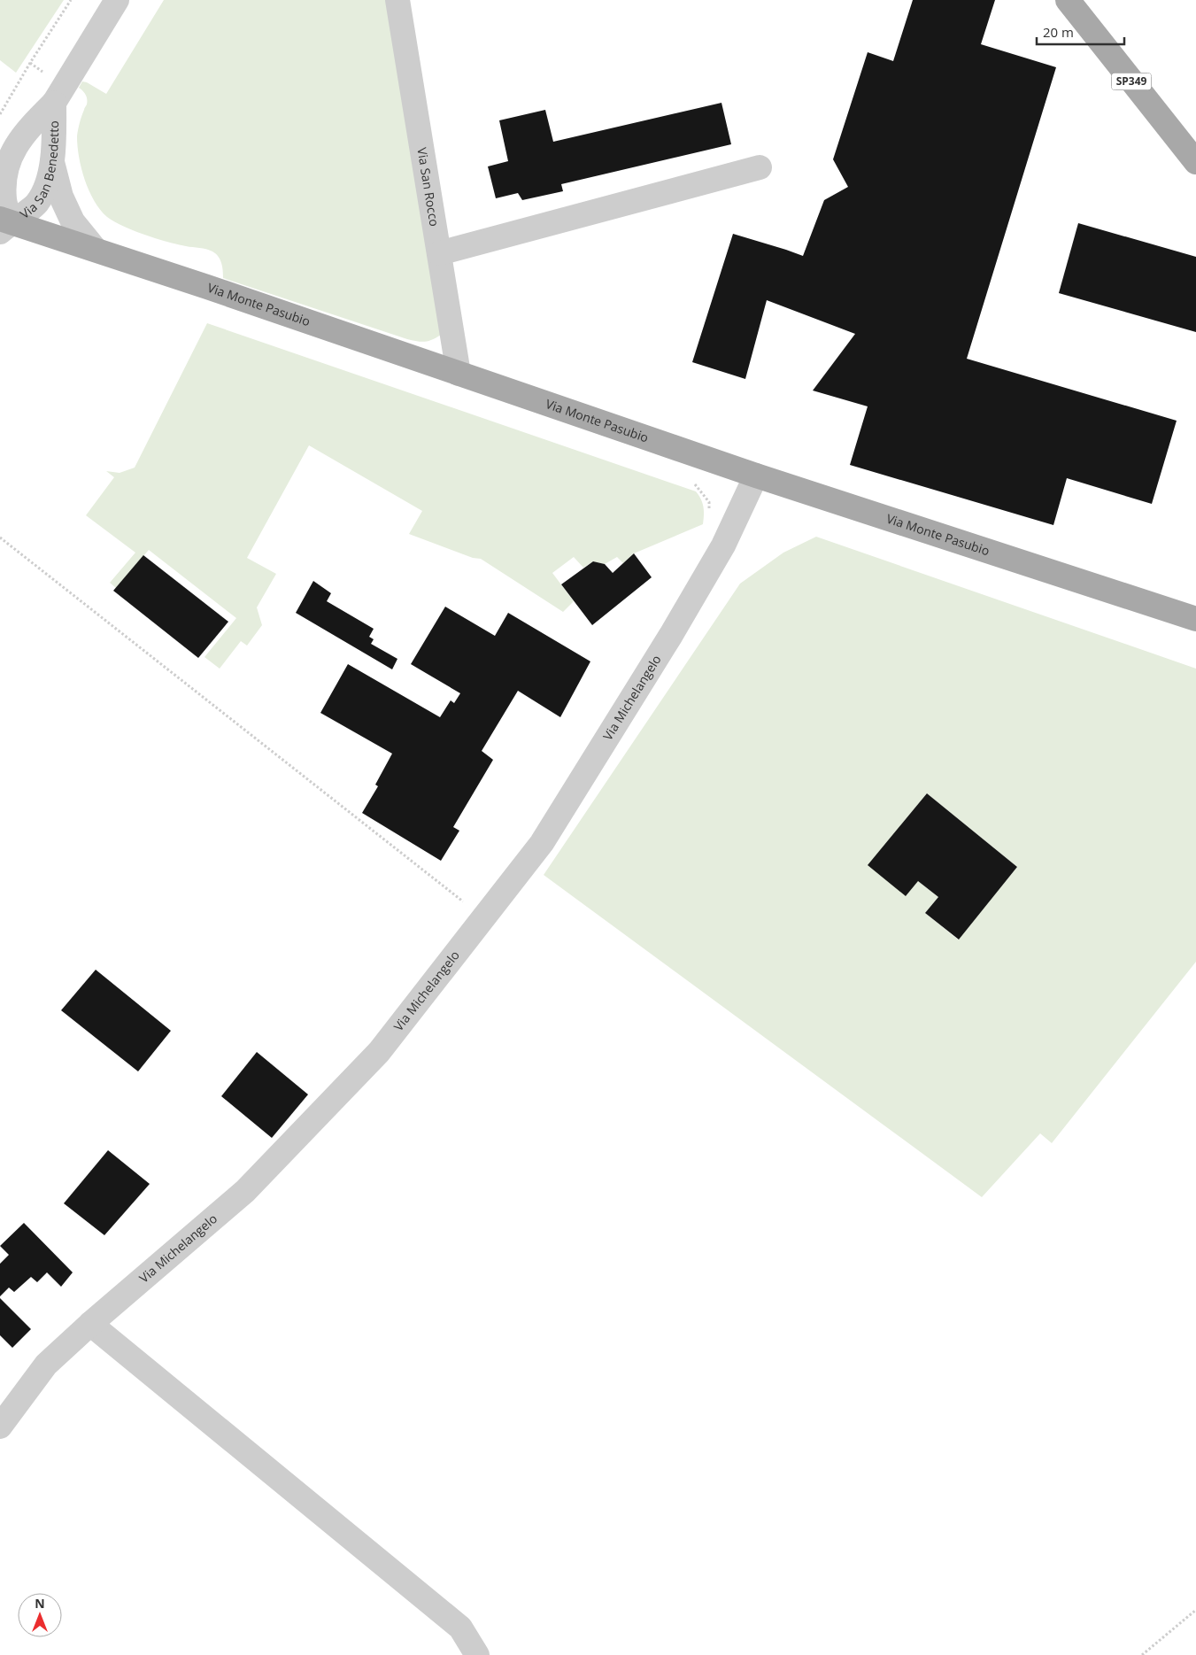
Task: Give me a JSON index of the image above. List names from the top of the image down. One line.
{"streets":{"main road":["SP349","Via Monte Pasubio"],"street":["Via San Benedetto","Via San Rocco","Via Michelangelo"]},"crossings":[["Via San Benedetto","Via Monte Pasubio"],["Via San Rocco","Via Monte Pasubio"],["Via Monte Pasubio","Via Michelangelo"]],"scale_bar":"20 m","north":"top"}
